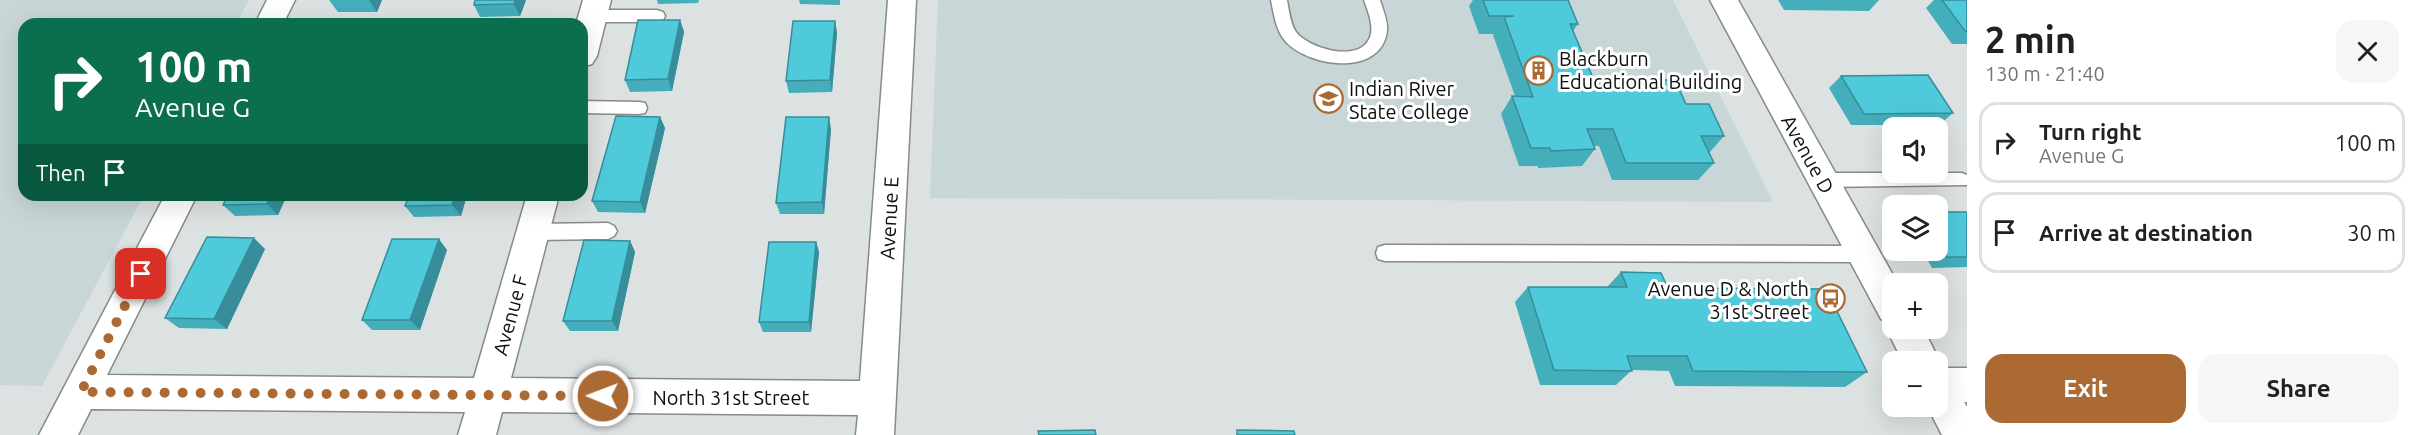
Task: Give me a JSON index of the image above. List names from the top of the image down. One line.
{"streets":{"street":["Avenue D","Avenue E","Avenue F","North 31st Street"]},"crossings":[["Avenue E","North 31st Street"],["Avenue F","North 31st Street"]],"places":{"building":["Blackburn Educational Building"],"school or university":["Indian River State College"],"bus stop":["Avenue D & North 31st Street"]},"page":{"heading":["2 min","130 m · 21:40"],"turn":["100 m","Avenue G"],"list":[{"name":"Turn right","note":"Avenue G","value":"100 m"},{"name":"Arrive at destination","value":"30 m"}],"map_buttons":["+","−"],"then":"Then","buttons":["Exit","Share"]}}
